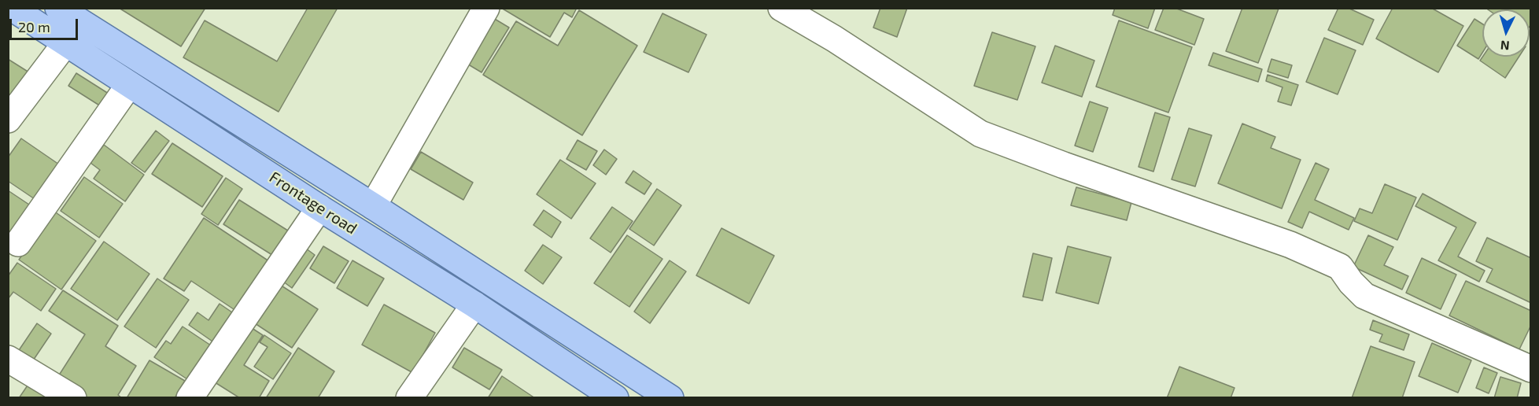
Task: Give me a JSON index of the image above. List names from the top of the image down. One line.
{"streets":{"main road":["Frontage road"]},"scale_bar":"20 m","north":"bottom"}
